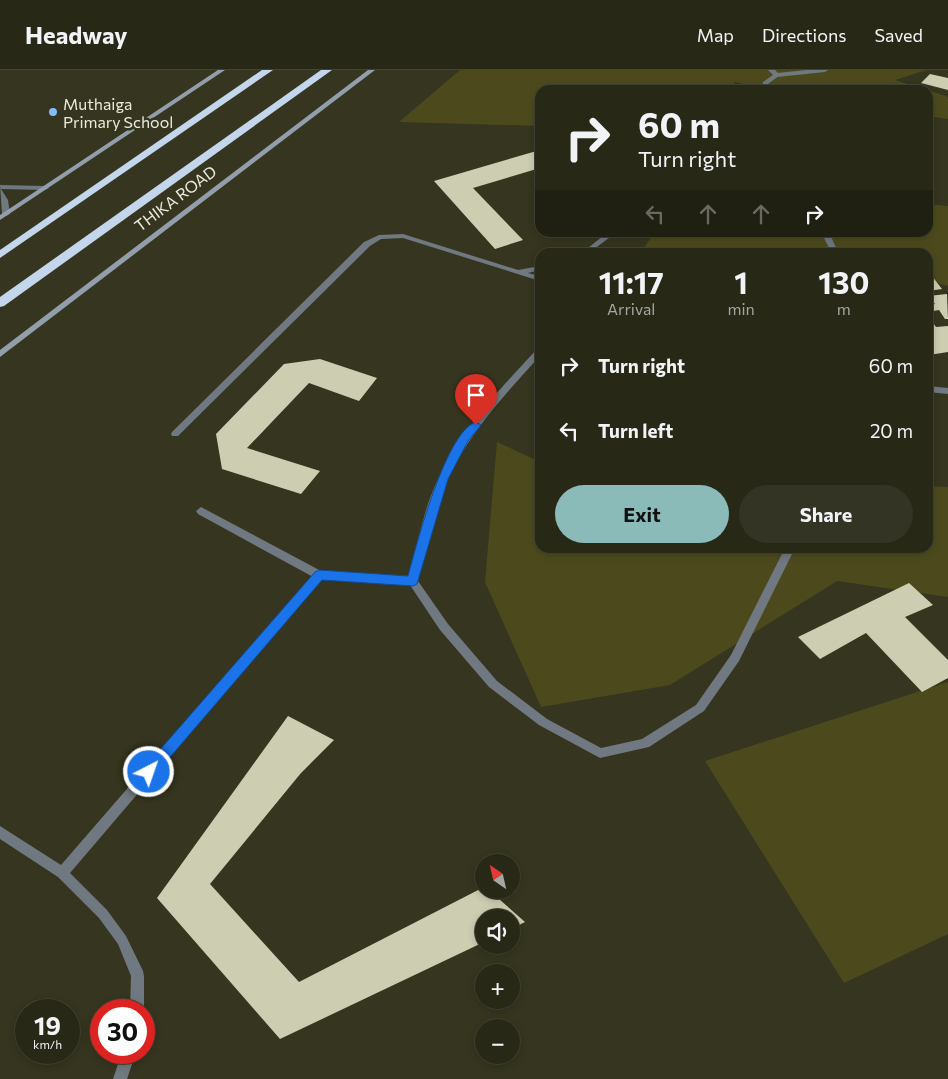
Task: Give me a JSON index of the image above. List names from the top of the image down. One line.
{"streets":{"highway":["THIKA ROAD"]},"places":["Muthaiga Primary School"],"north":"top left","page":{"header":"Headway","nav":["Map","Directions","Saved"],"turn":["60 m","Turn right"],"eta":["11:17","Arrival","1","min","130","m"],"list":[{"name":"Turn right","value":"60 m"},{"name":"Turn left","value":"20 m"}],"buttons":["Exit","Share"],"map_buttons":["+","−"],"speed":"19 km/h","limit":"30"}}
